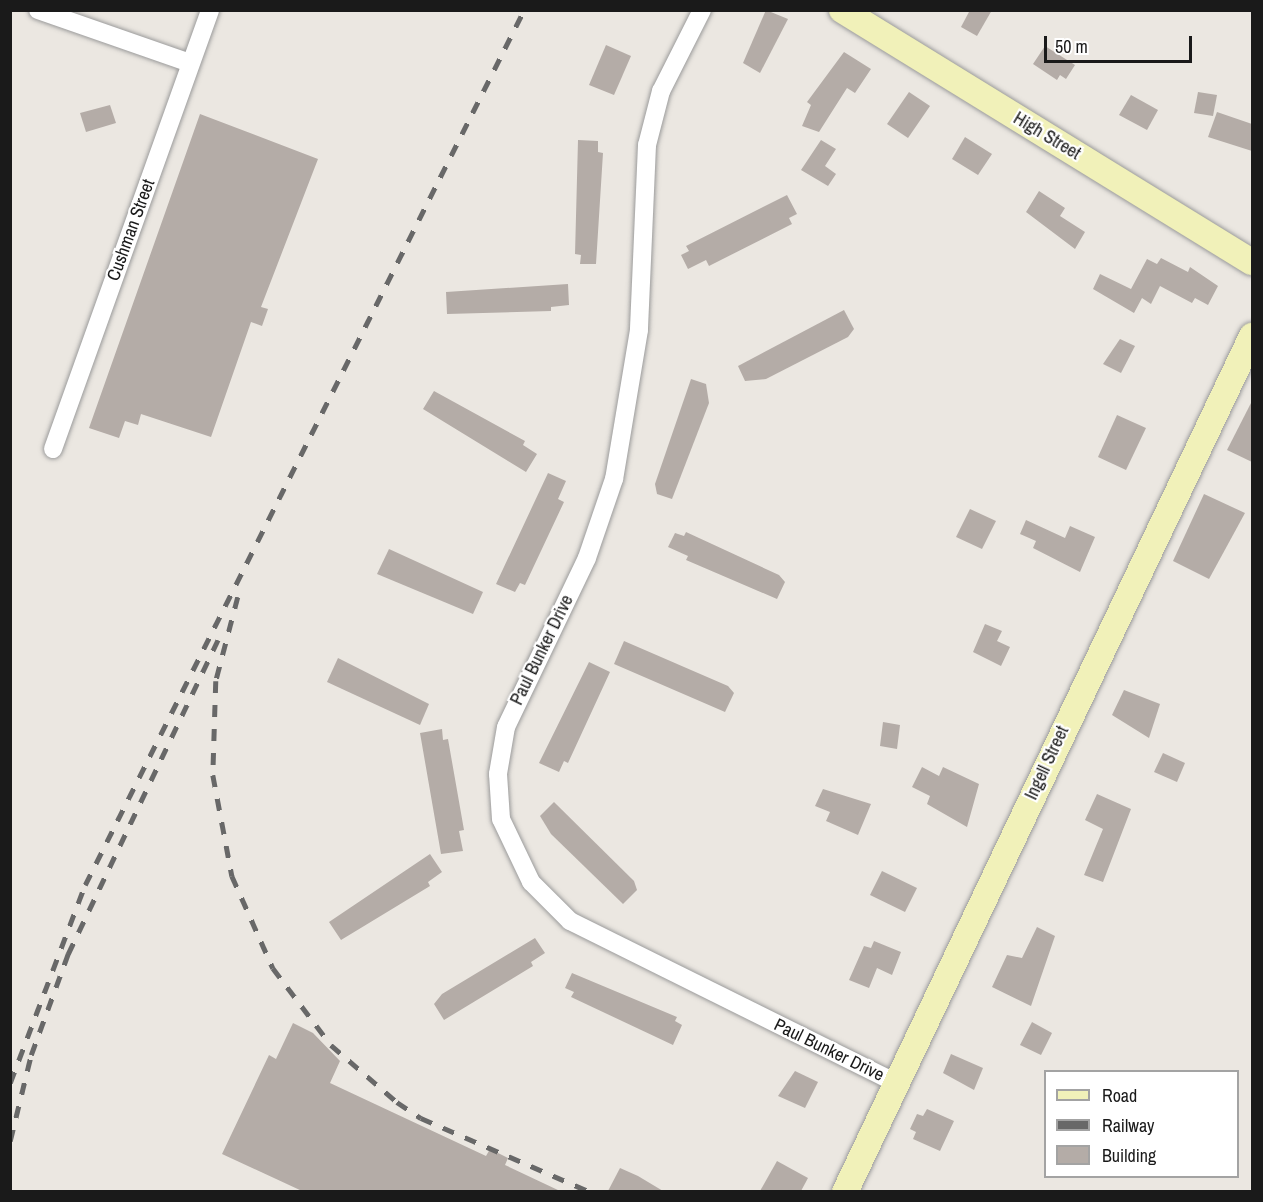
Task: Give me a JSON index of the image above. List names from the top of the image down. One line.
{"streets":{"street":["High Street","Cushman Street","Paul Bunker Drive","Ingell Street"]},"crossings":[["Paul Bunker Drive","Ingell Street"]],"legend":["Road","Railway","Building"],"scale_bar":"50 m"}
